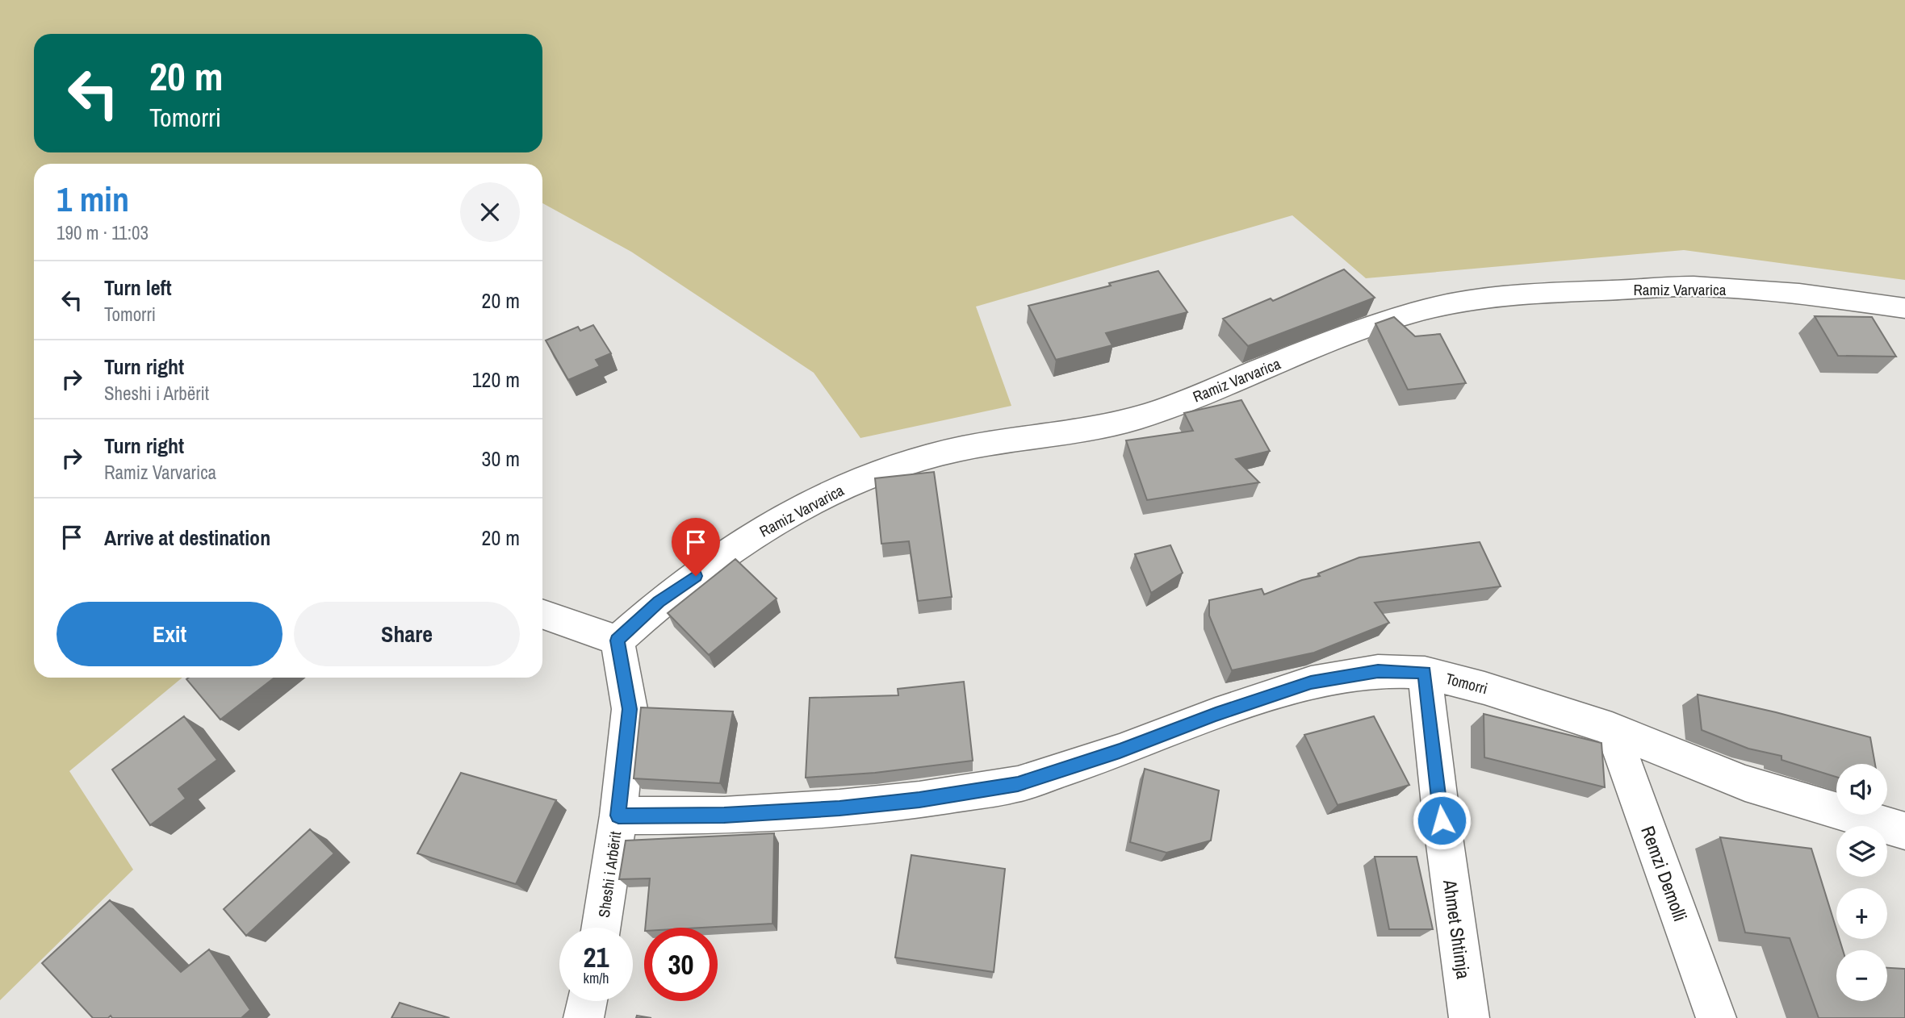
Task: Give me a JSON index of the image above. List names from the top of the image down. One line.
{"streets":{"street":["Ramiz Varvarica","Tomorri","Remzi Demolli","Sheshi i Arbërit","Ahmet Shtimja"]},"crossings":[["Ramiz Varvarica","Sheshi i Arbërit"],["Tomorri","Remzi Demolli"],["Tomorri","Sheshi i Arbërit"],["Tomorri","Ahmet Shtimja"]],"page":{"turn":["20 m","Tomorri"],"heading":["1 min","190 m · 11:03"],"list":[{"name":"Turn left","note":"Tomorri","value":"20 m"},{"name":"Turn right","note":"Sheshi i Arbërit","value":"120 m"},{"name":"Turn right","note":"Ramiz Varvarica","value":"30 m"},{"name":"Arrive at destination","value":"20 m"}],"buttons":["Exit","Share"],"map_buttons":["+","−"],"speed":"21 km/h","limit":"30"}}
